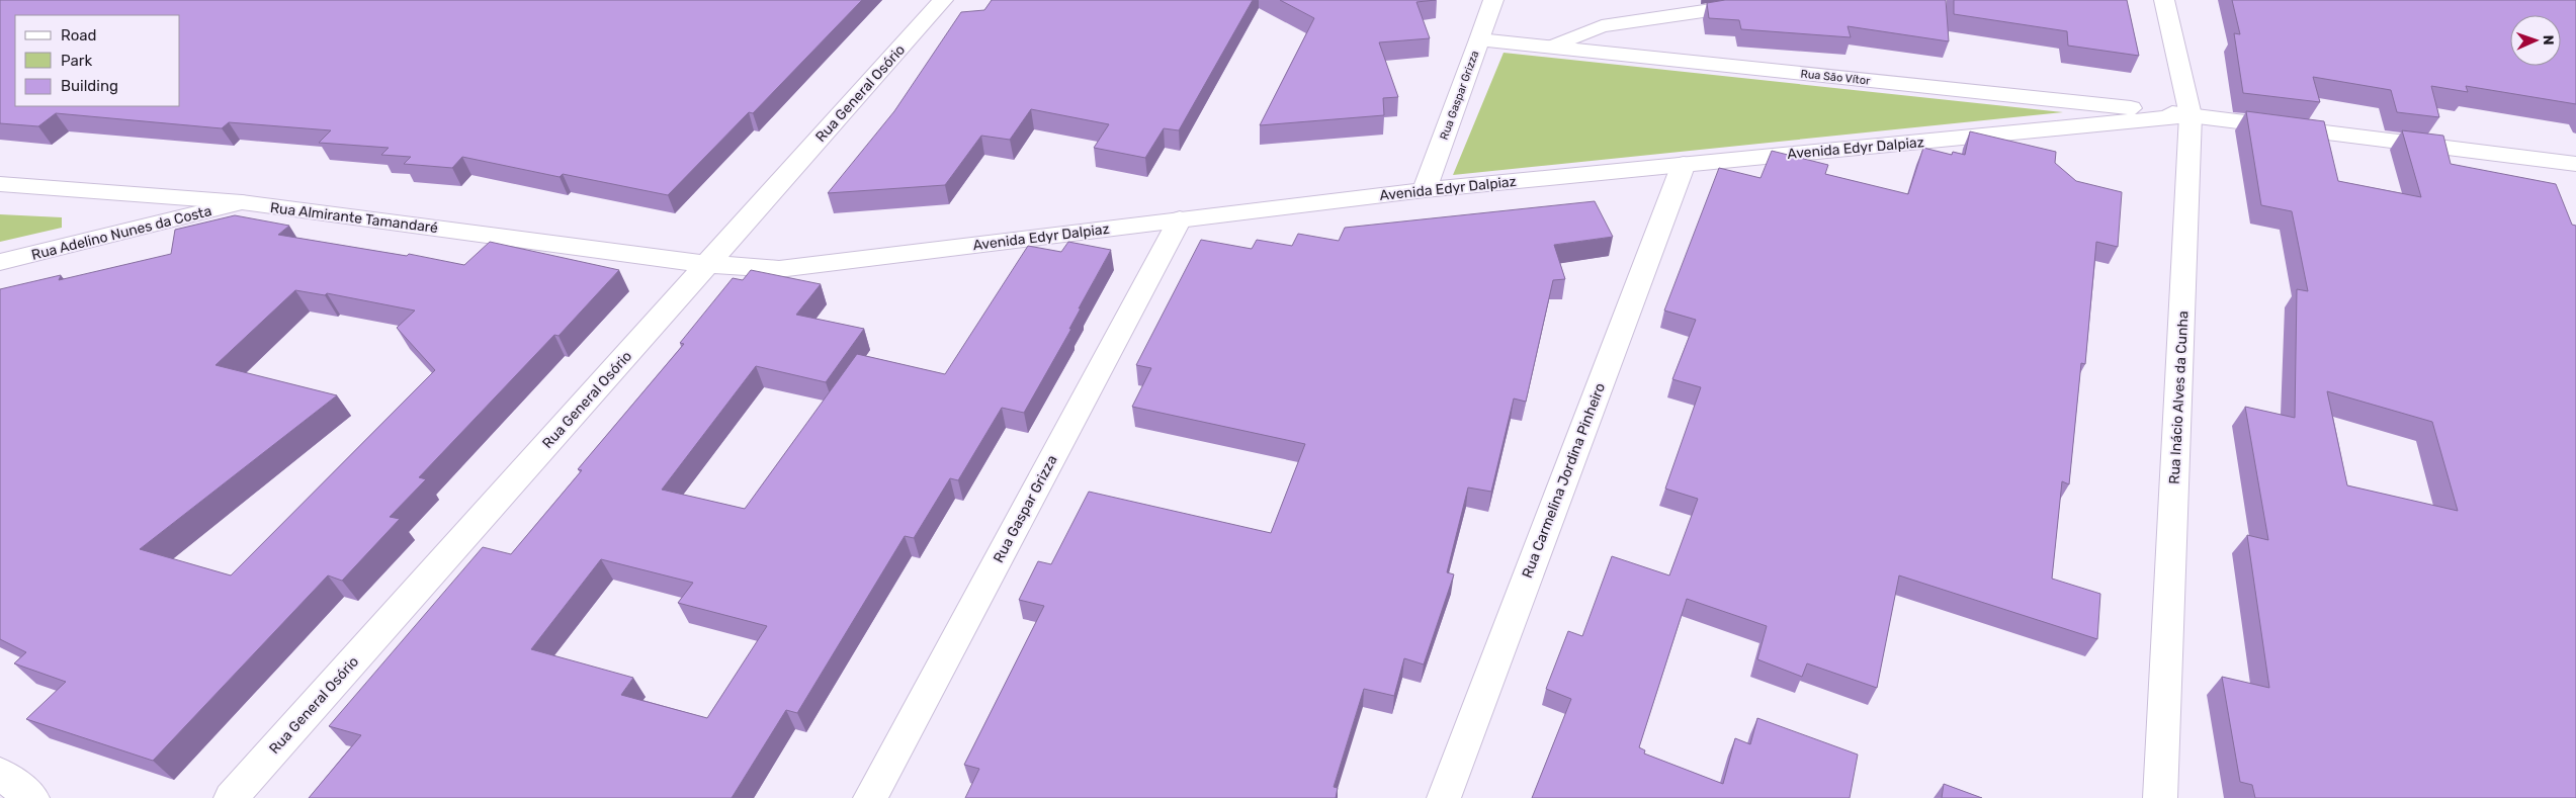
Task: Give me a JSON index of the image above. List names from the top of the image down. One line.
{"streets":{"street":["Rua São Vítor","Rua General Osório","Rua Gaspar Grizza","Avenida Edyr Dalpiaz","Rua Almirante Tamandaré","Rua Adelino Nunes da Costa","Rua Inácio Alves da Cunha","Rua Carmelina Jordina Pinheiro"]},"crossings":[["Rua São Vítor","Rua Gaspar Grizza"],["Rua São Vítor","Avenida Edyr Dalpiaz"],["Rua São Vítor","Rua Inácio Alves da Cunha"],["Rua General Osório","Avenida Edyr Dalpiaz"],["Rua General Osório","Rua Almirante Tamandaré"],["Rua Gaspar Grizza","Avenida Edyr Dalpiaz"],["Avenida Edyr Dalpiaz","Rua Almirante Tamandaré"],["Avenida Edyr Dalpiaz","Rua Inácio Alves da Cunha"],["Avenida Edyr Dalpiaz","Rua Carmelina Jordina Pinheiro"],["Rua Almirante Tamandaré","Rua Adelino Nunes da Costa"]],"legend":["Road","Park","Building"],"north":"right"}
